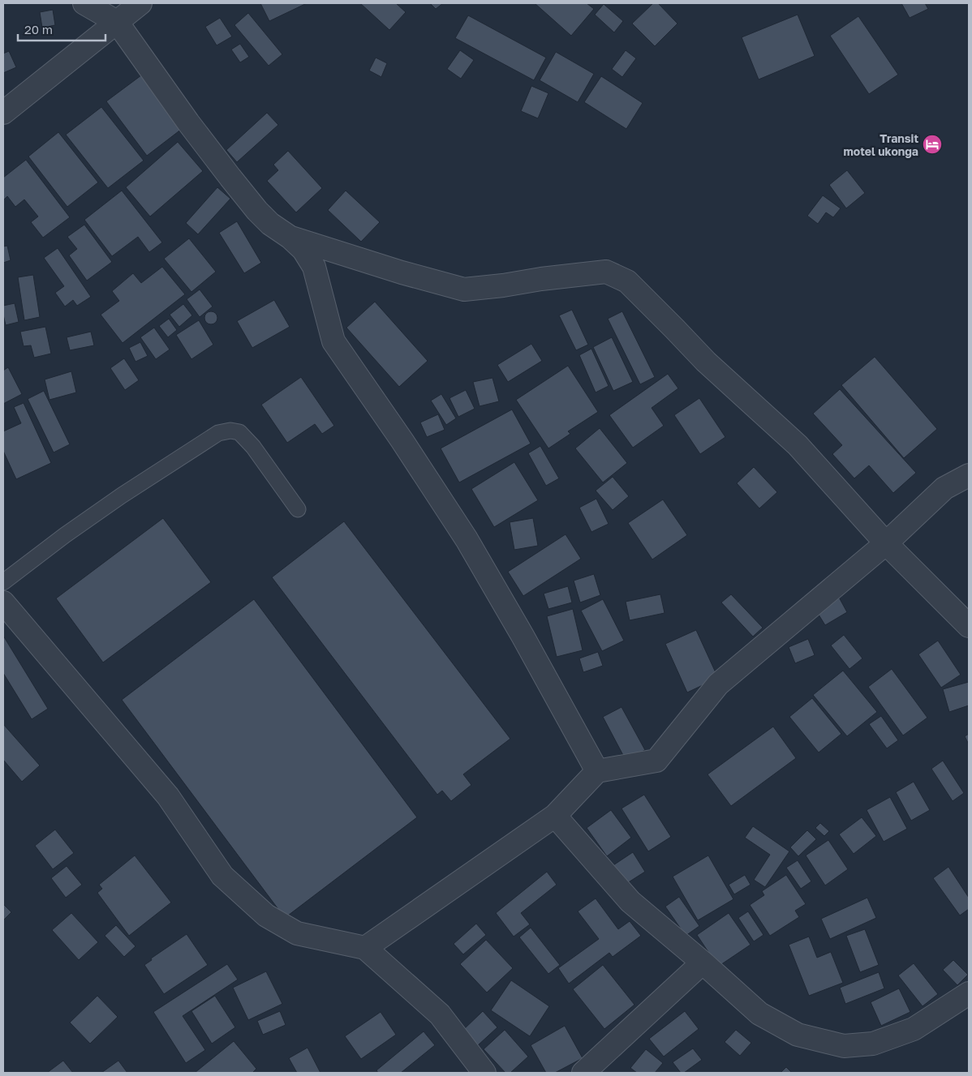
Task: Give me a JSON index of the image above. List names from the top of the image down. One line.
{"places":{"hotel":["Transit motel ukonga"]},"scale_bar":"20 m"}
